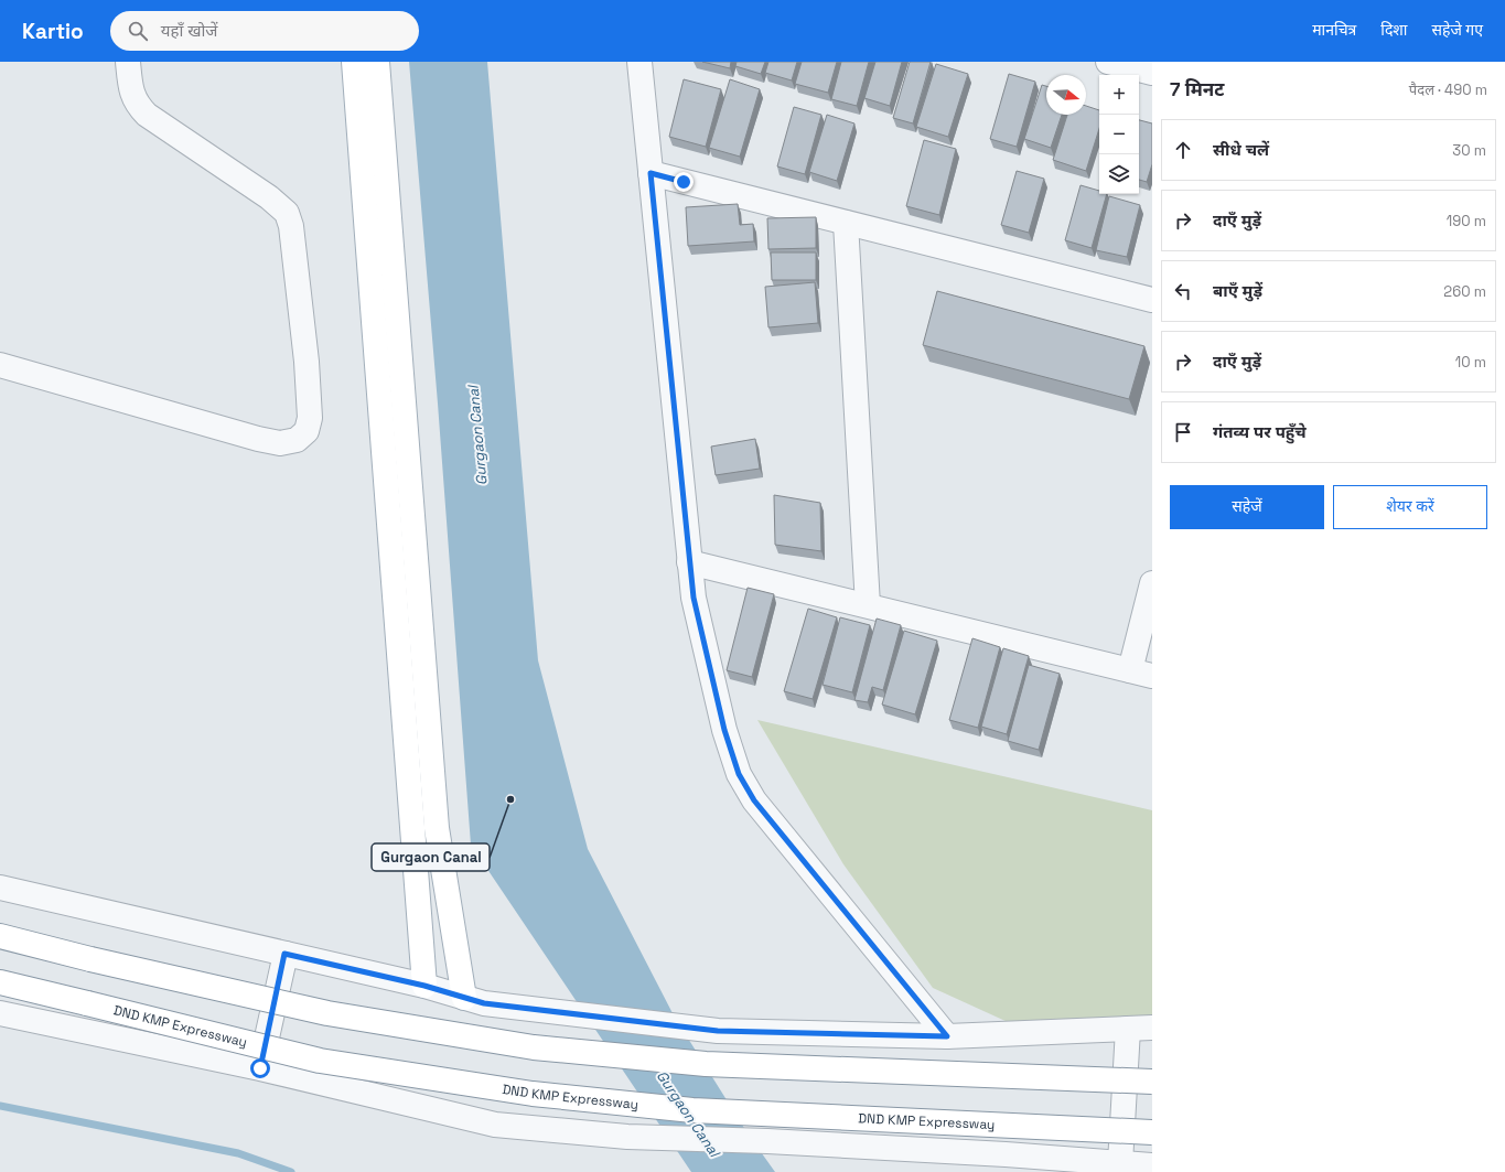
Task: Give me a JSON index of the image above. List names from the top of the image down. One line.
{"streets":{"main road":["DND KMP Expressway"]},"water":["Gurgaon Canal"],"places":["Gurgaon Canal"],"north":"right","page":{"header":"Kartio","search":"यहाँ खोजें","nav":["मानचित्र","दिशा","सहेजे गए"],"heading":["7 मिनट","पैदल · 490 m"],"map_buttons":["+","−"],"list":[["सीधे चलें","30 m"],["दाएँ मुड़ें","190 m"],["बाएँ मुड़ें","260 m"],["दाएँ मुड़ें","10 m"],"गंतव्य पर पहुँचे"],"buttons":["सहेजें","शेयर करें"]}}
